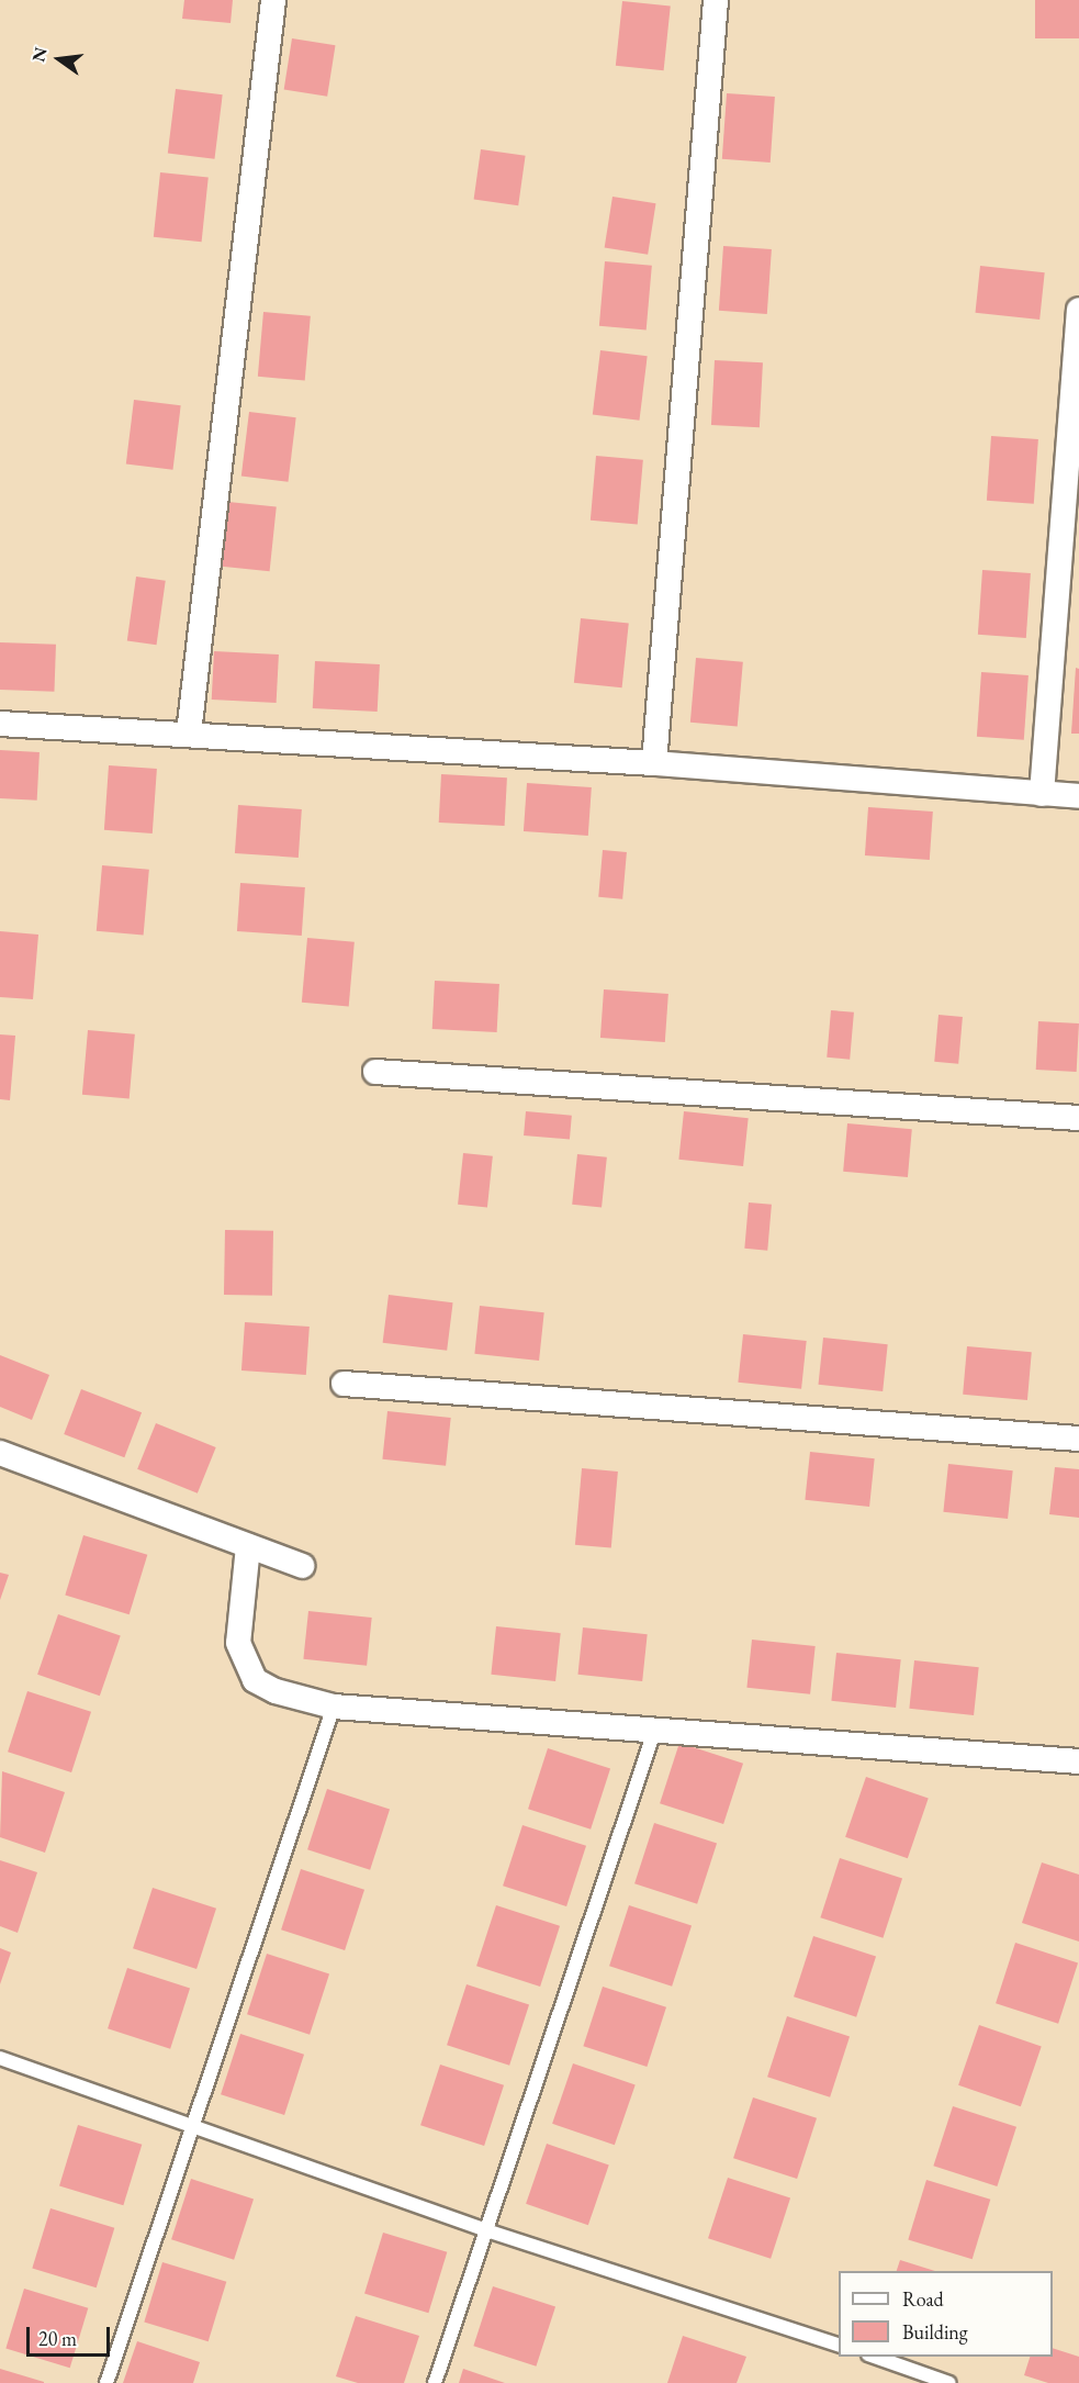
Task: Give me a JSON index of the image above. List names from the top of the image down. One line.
{"legend":["Road","Building"],"scale_bar":"20 m","north":"left"}
